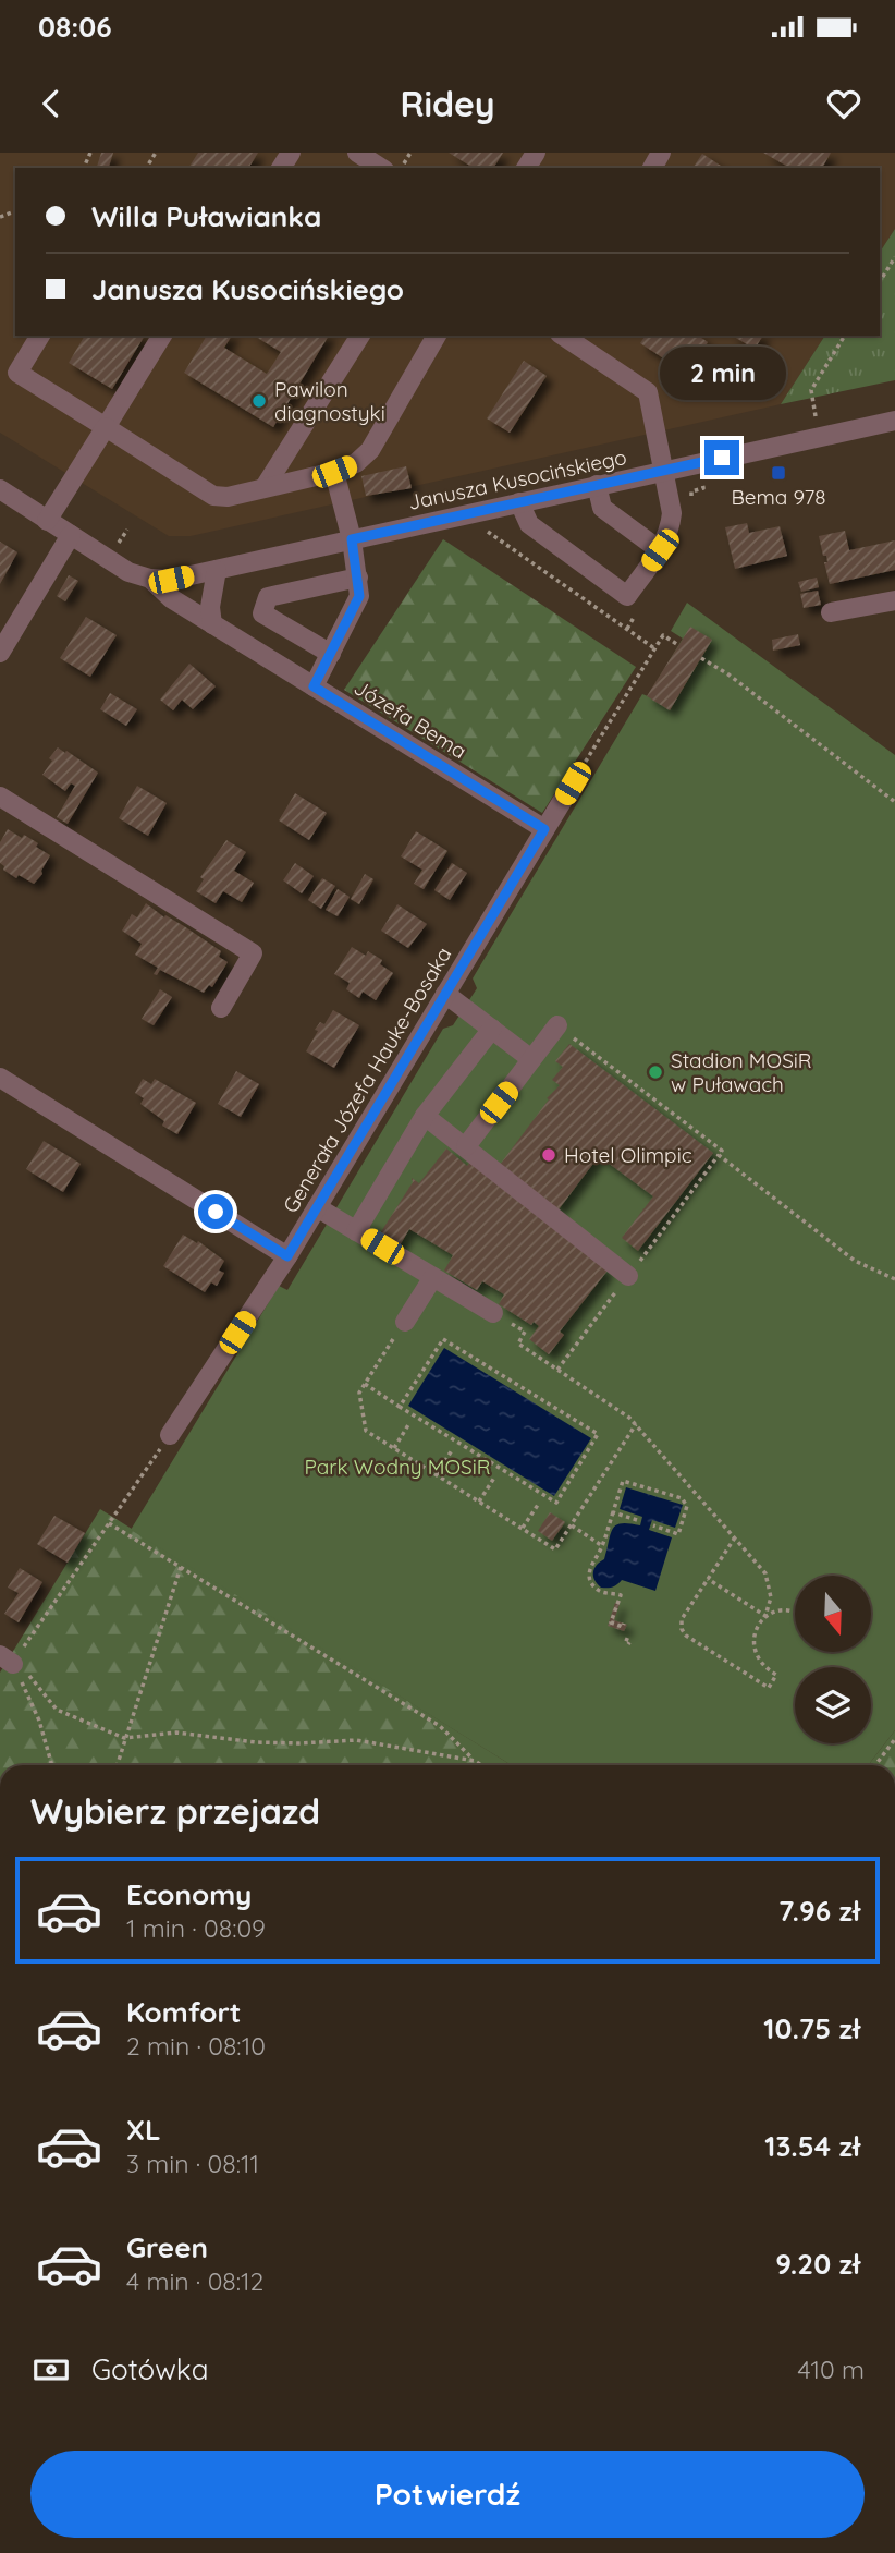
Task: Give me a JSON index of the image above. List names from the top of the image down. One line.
{"streets":{"street":["Janusza Kusocińskiego","Józefa Bema","Generała Józefa Hauke-Bosaka"]},"crossings":[["Janusza Kusocińskiego","Józefa Bema"],["Józefa Bema","Generała Józefa Hauke-Bosaka"]],"parks":["Park Wodny MOSiR"],"places":{"other":["Pawilon diagnostyki","Stadion MOSiR w Puławach","Hotel Olimpic"],"transit":["Bema 978"]},"north":"bottom","page":{"status":"08:06","header":"Ridey","banner":["Willa Puławianka","Janusza Kusocińskiego"],"bubble":"2 min","heading":"Wybierz przejazd","list":[{"name":"Economy","note":"1 min · 08:09","value":"7.96 zł"},{"name":"Komfort","note":"2 min · 08:10","value":"10.75 zł"},{"name":"XL","note":"3 min · 08:11","value":"13.54 zł"},{"name":"Green","note":"4 min · 08:12","value":"9.20 zł"}],"pay":["Gotówka","410 m"],"buttons":"Potwierdź"}}
